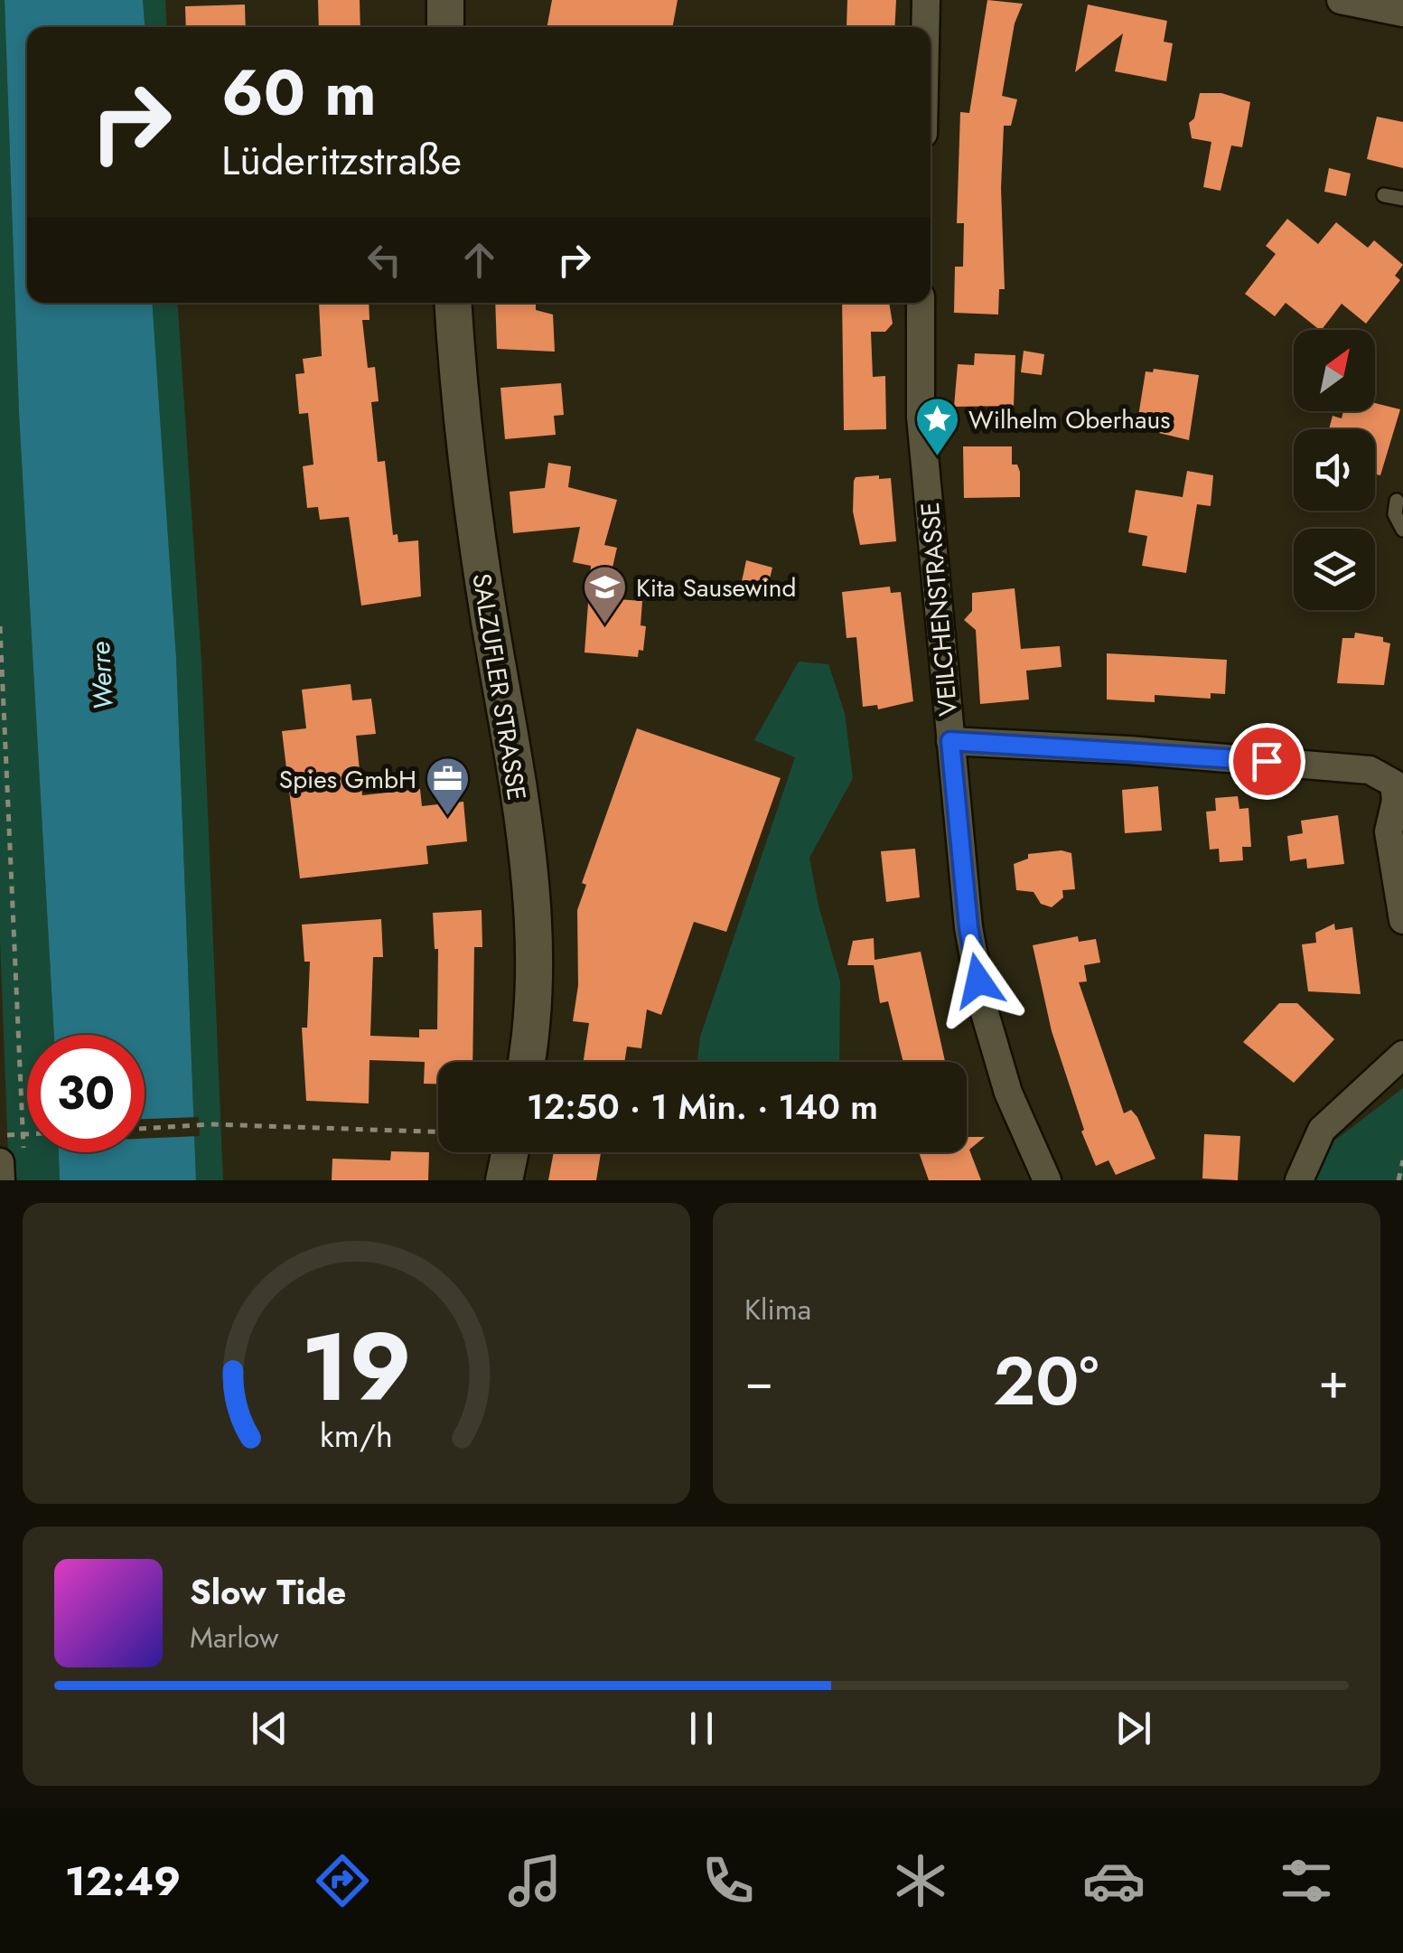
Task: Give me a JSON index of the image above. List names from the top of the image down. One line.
{"streets":{"main road":["SALZUFLER STRASSE"],"street":["VEILCHENSTRASSE"]},"water":["Werre"],"places":{"place":["Wilhelm Oberhaus"],"school or university":["Kita Sausewind"],"office":["Spies GmbH"]},"north":"top right","page":{"turn":["60 m","Lüderitzstraße"],"limit":"30","trip":"12:50 · 1 Min. · 140 m","tile":"Klima","heat":["−","20°","+"],"song":["Slow Tide","Marlow"],"tabs":"12:49","gauge":["19","km/h"]}}
